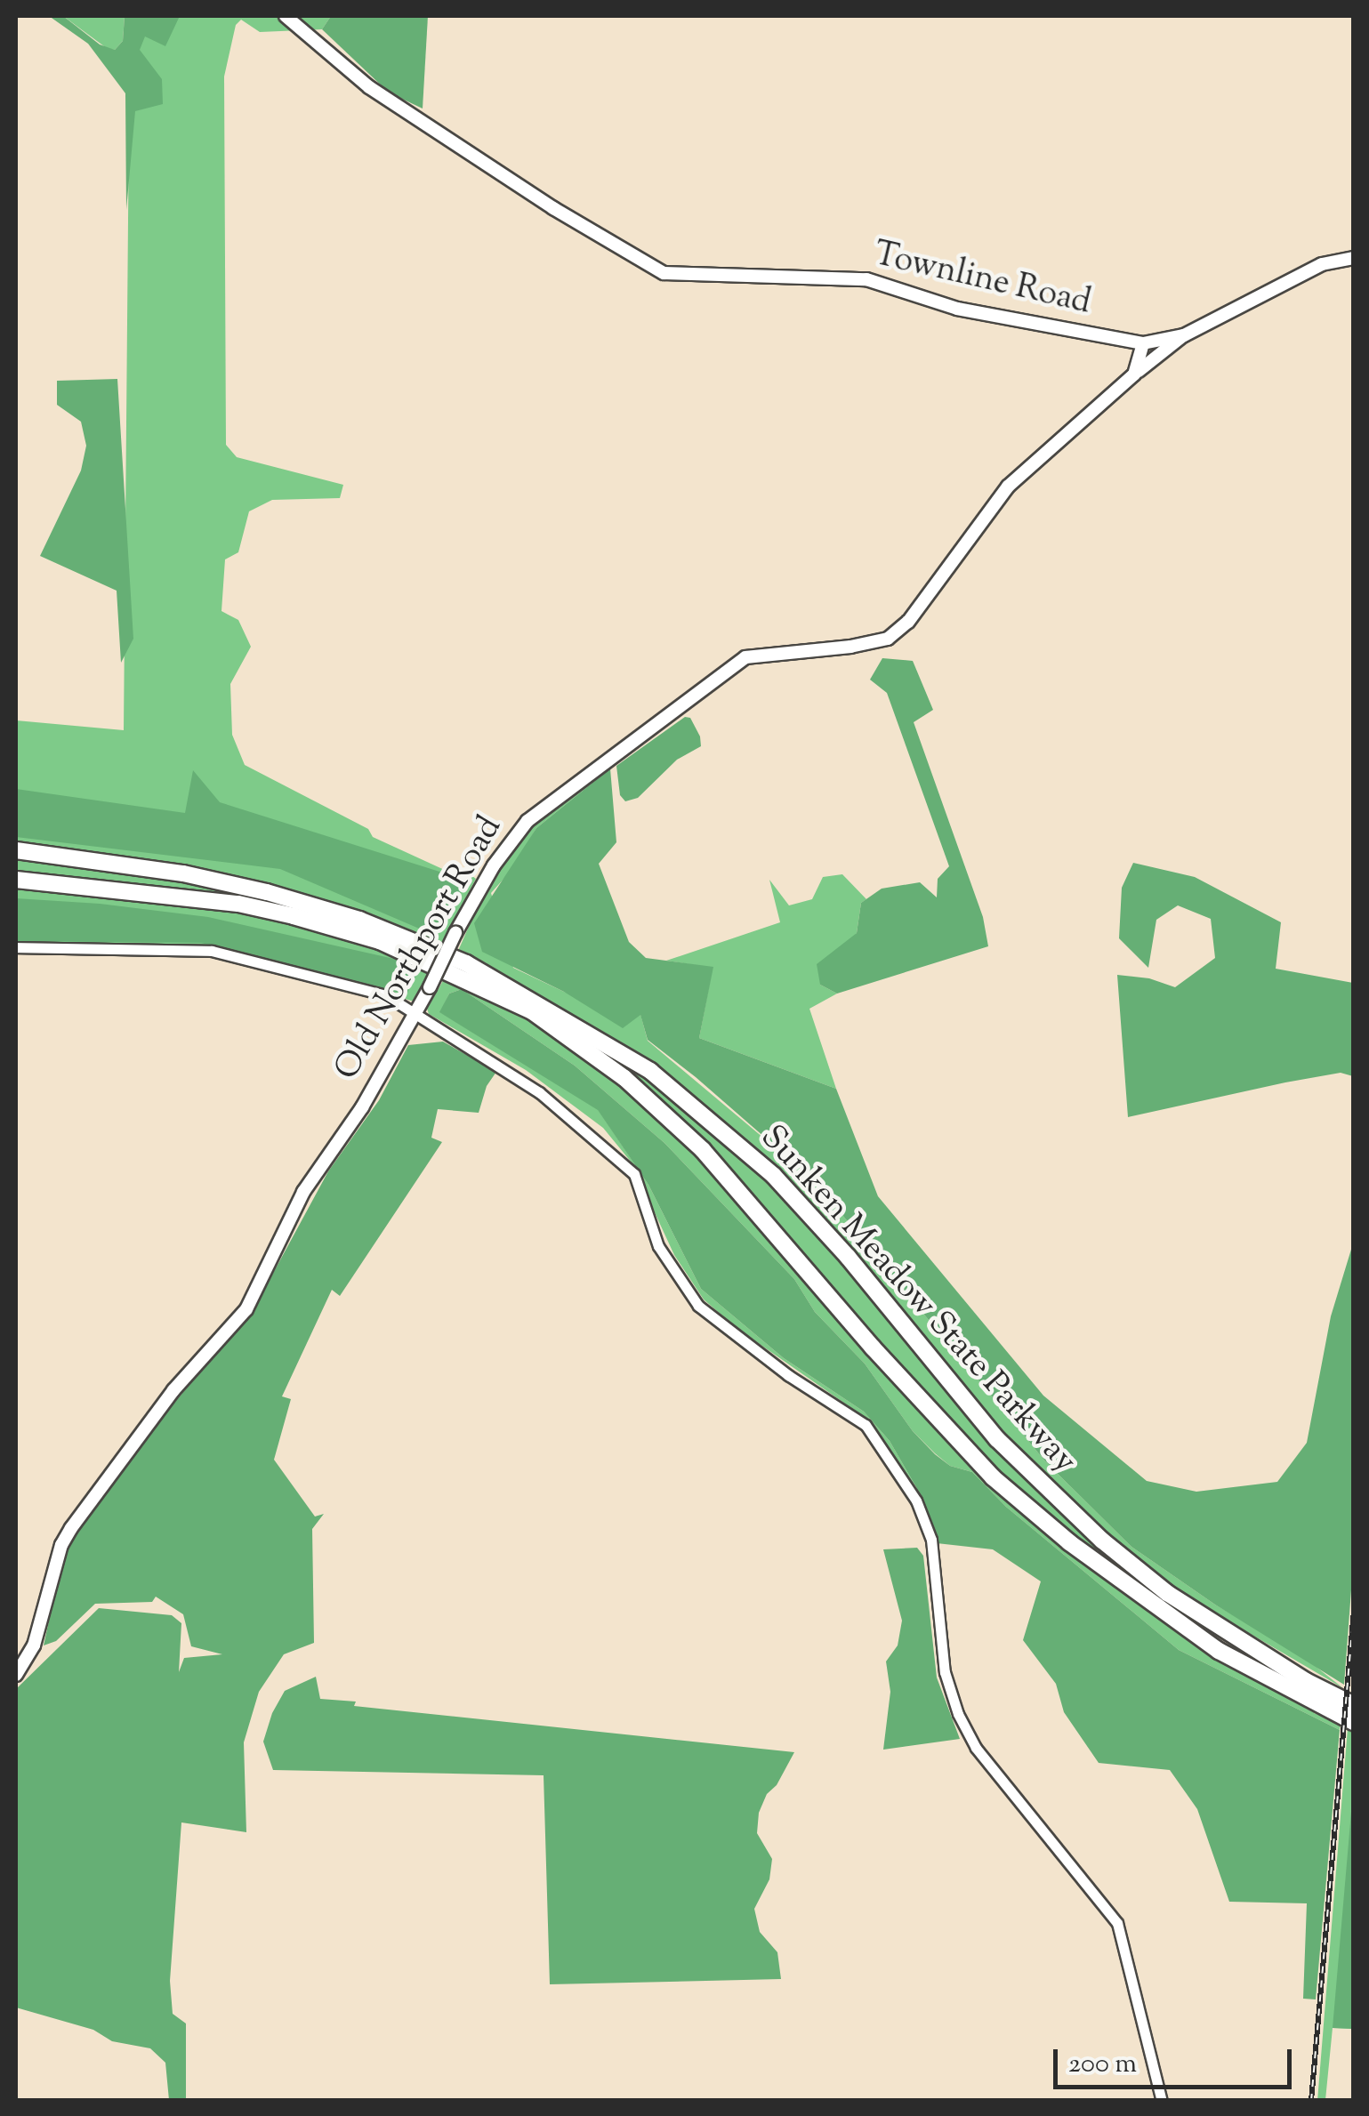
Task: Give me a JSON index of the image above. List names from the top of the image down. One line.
{"streets":{"highway":["Sunken Meadow State Parkway"],"main road":["Townline Road","Old Northport Road"]},"crossings":[["Townline Road","Old Northport Road"]],"scale_bar":"200 m"}
